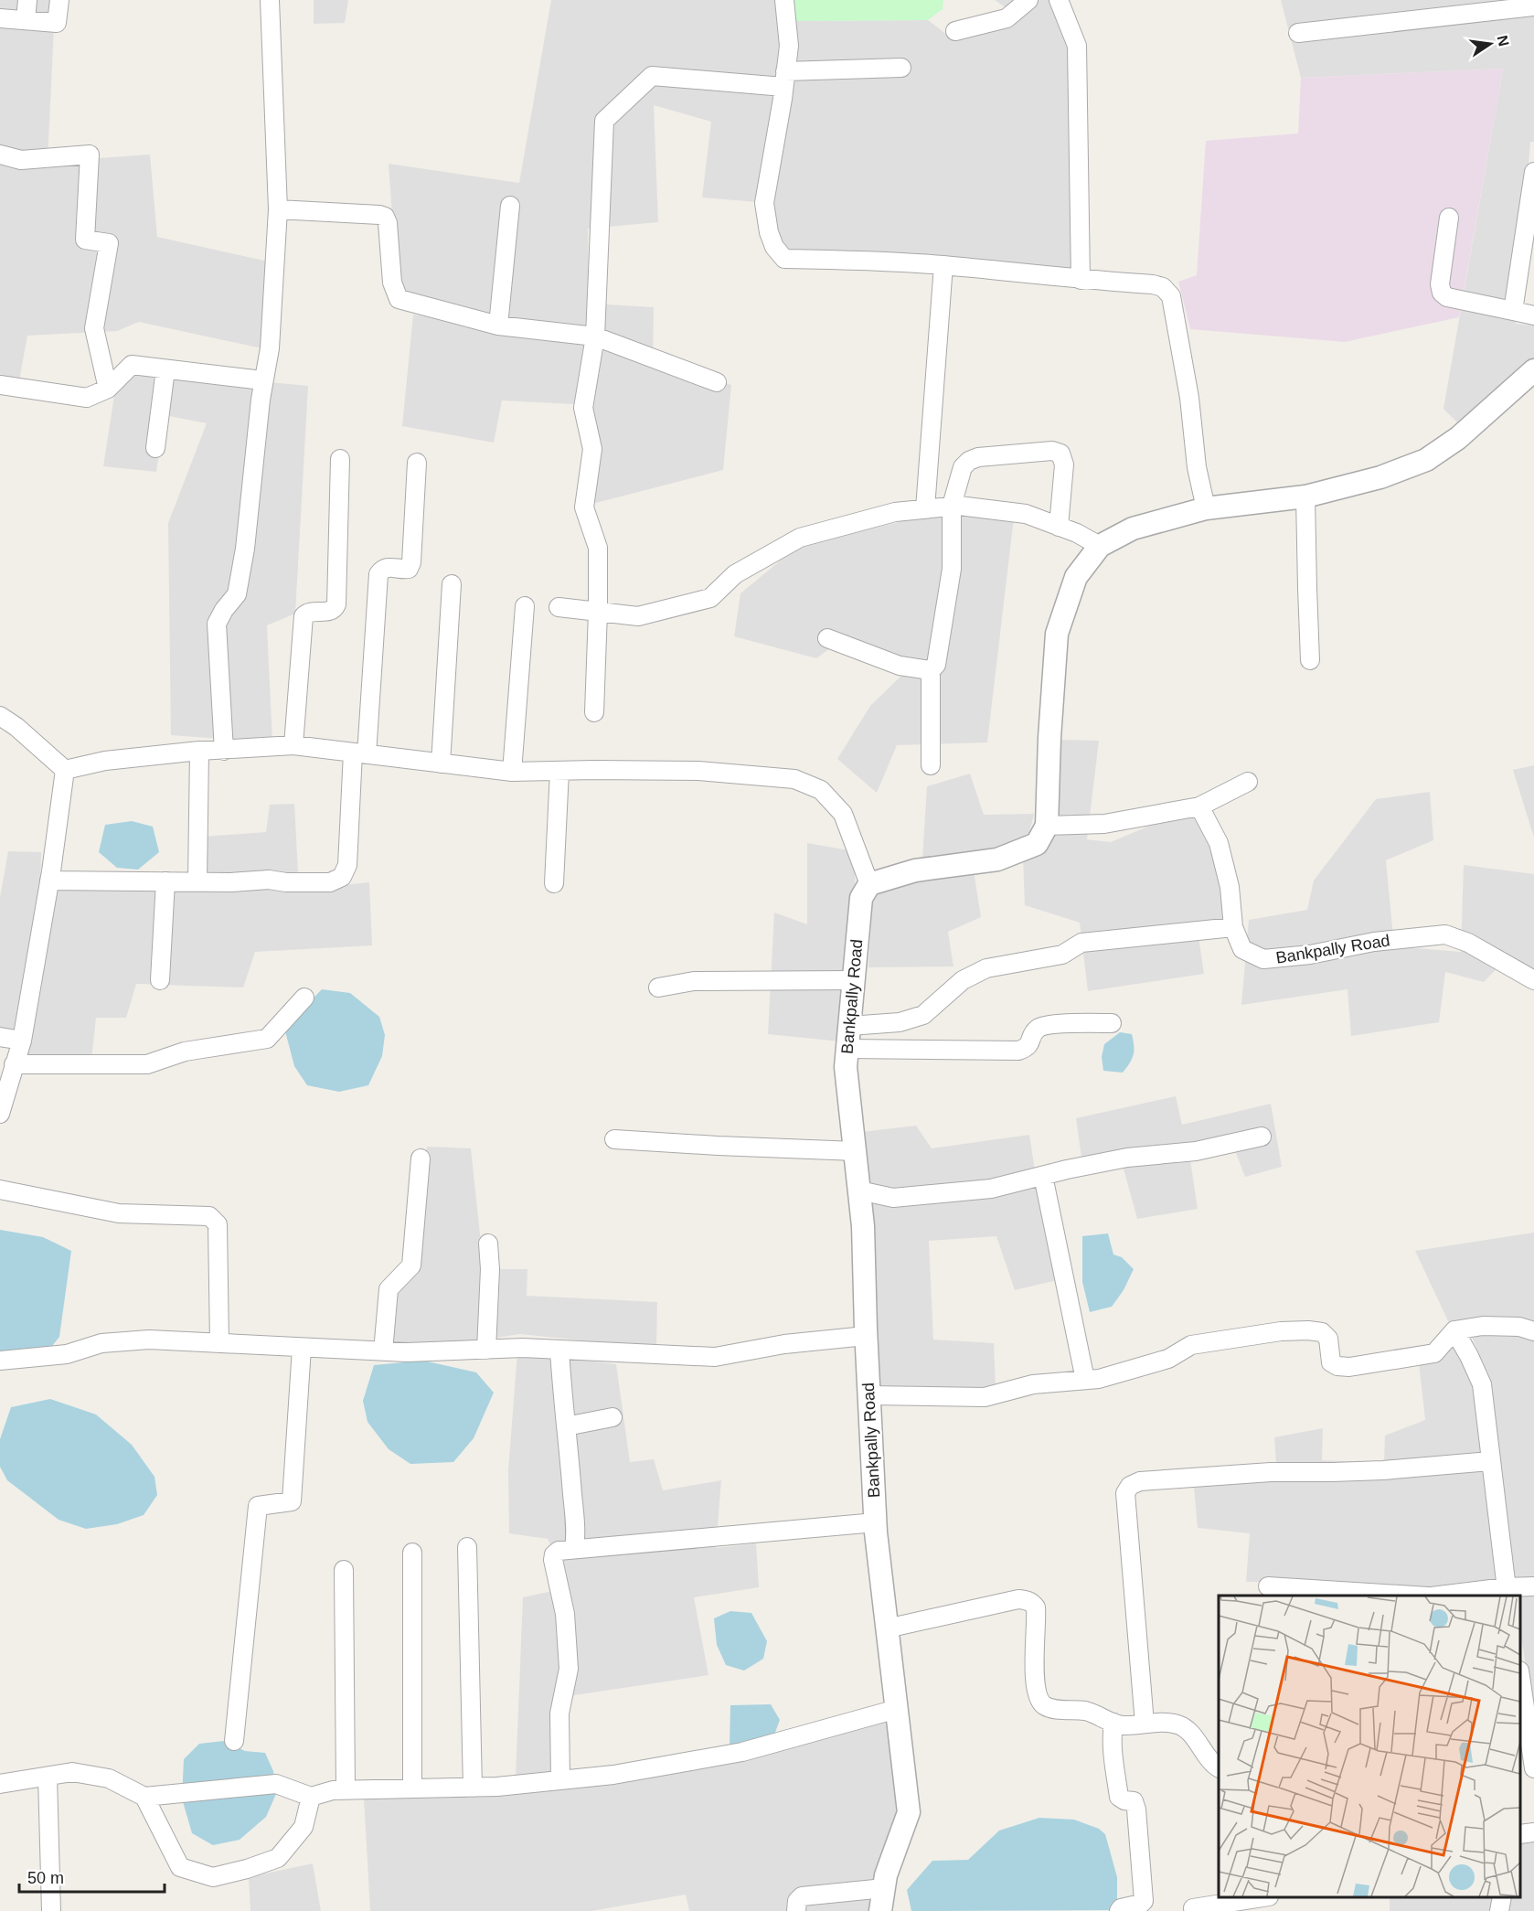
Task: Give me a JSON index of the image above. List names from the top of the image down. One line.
{"streets":{"street":["Bankpally Road"]},"scale_bar":"50 m","north":"right"}
